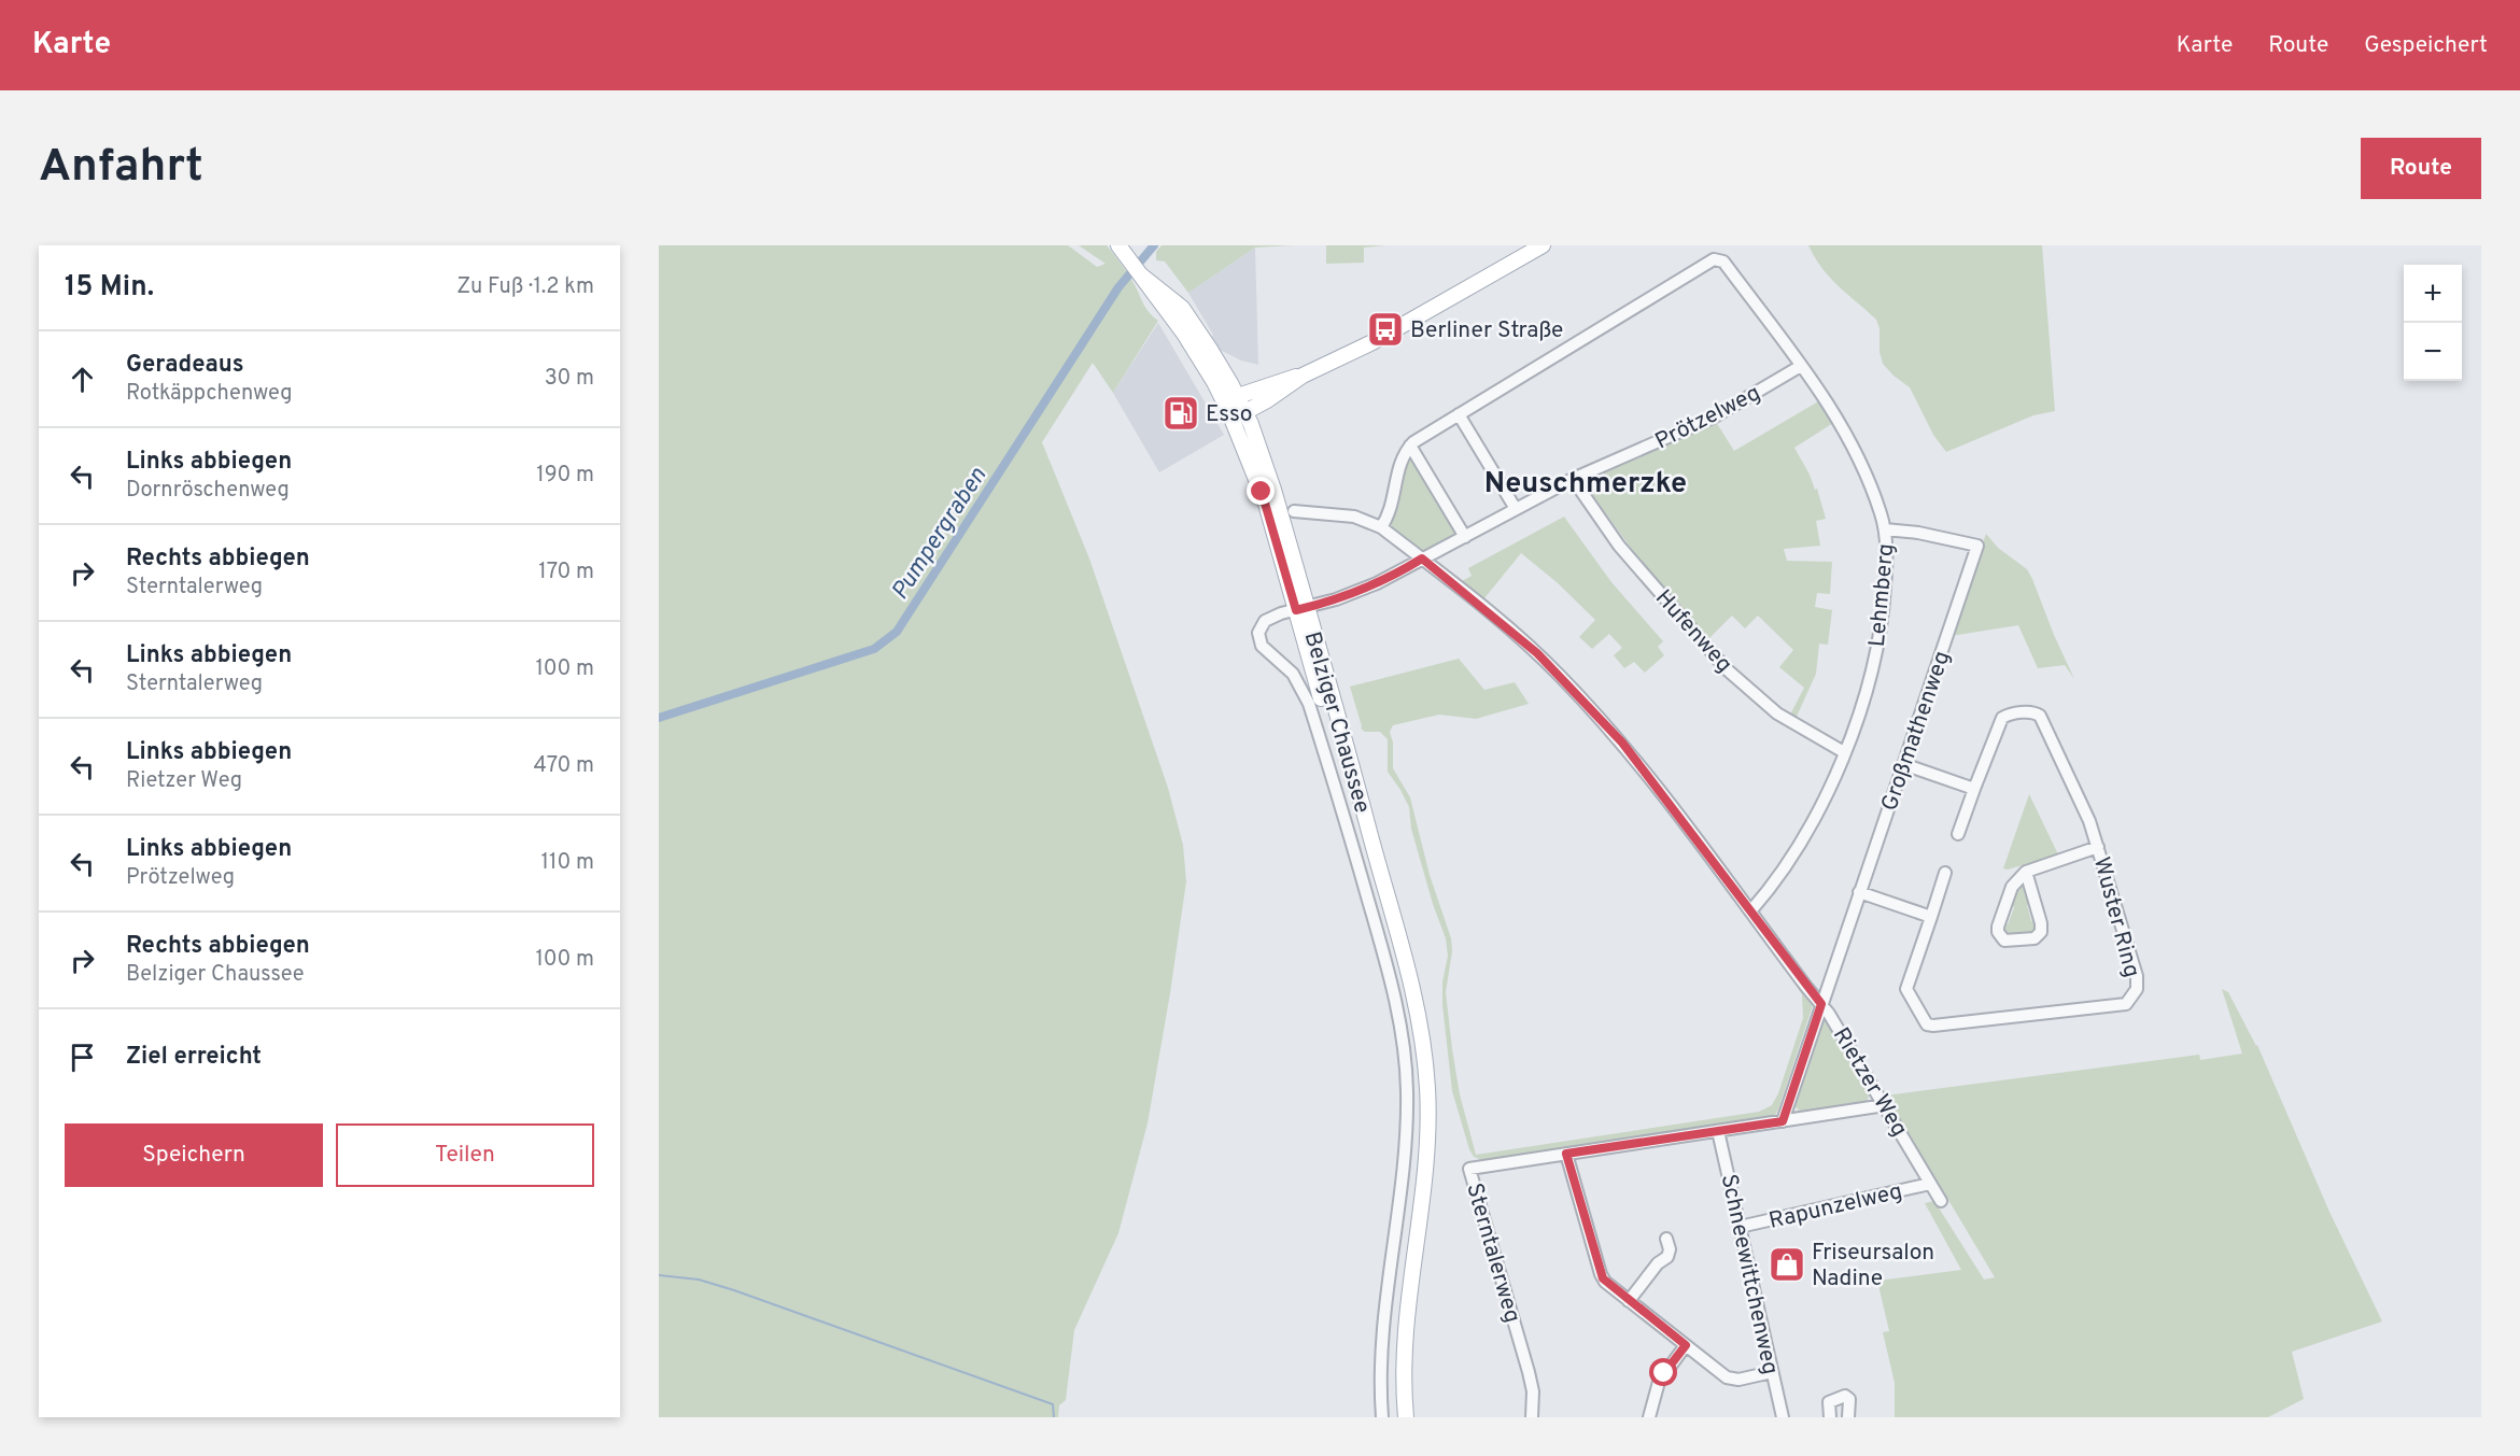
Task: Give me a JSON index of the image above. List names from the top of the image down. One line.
{"streets":{"main road":["Belziger Chaussee"],"street":["Prötzelweg","Lehmberg","Hufenweg","Großmathenweg","Wuster Ring","Rietzer Weg","Rapunzelweg","Sterntalerweg","Schneewittchenweg"]},"crossings":[["Prötzelweg","Lehmberg"],["Prötzelweg","Hufenweg"],["Prötzelweg","Belziger Chaussee"],["Prötzelweg","Rietzer Weg"],["Lehmberg","Hufenweg"],["Lehmberg","Großmathenweg"],["Lehmberg","Rietzer Weg"],["Großmathenweg","Rietzer Weg"],["Rietzer Weg","Rapunzelweg"],["Rietzer Weg","Sterntalerweg"],["Rapunzelweg","Schneewittchenweg"],["Sterntalerweg","Schneewittchenweg"]],"districts":["Neuschmerzke"],"water":["Pumpergraben"],"places":{"bus stop":["Berliner Straße"],"fuel station":["Esso"],"shop":["Friseursalon Nadine"]},"page":{"header":"Karte","nav":["Karte","Route","Gespeichert"],"buttons":["Route",["Speichern","Teilen"]],"title":"Anfahrt","heading":["15 Min.","Zu Fuß · 1.2 km"],"map_buttons":["+","−"],"list":[["Geradeaus","Rotkäppchenweg","30 m"],["Links abbiegen","Dornröschenweg","190 m"],["Rechts abbiegen","Sterntalerweg","170 m"],["Links abbiegen","Sterntalerweg","100 m"],["Links abbiegen","Rietzer Weg","470 m"],["Links abbiegen","Prötzelweg","110 m"],["Rechts abbiegen","Belziger Chaussee","100 m"],"Ziel erreicht"]}}
